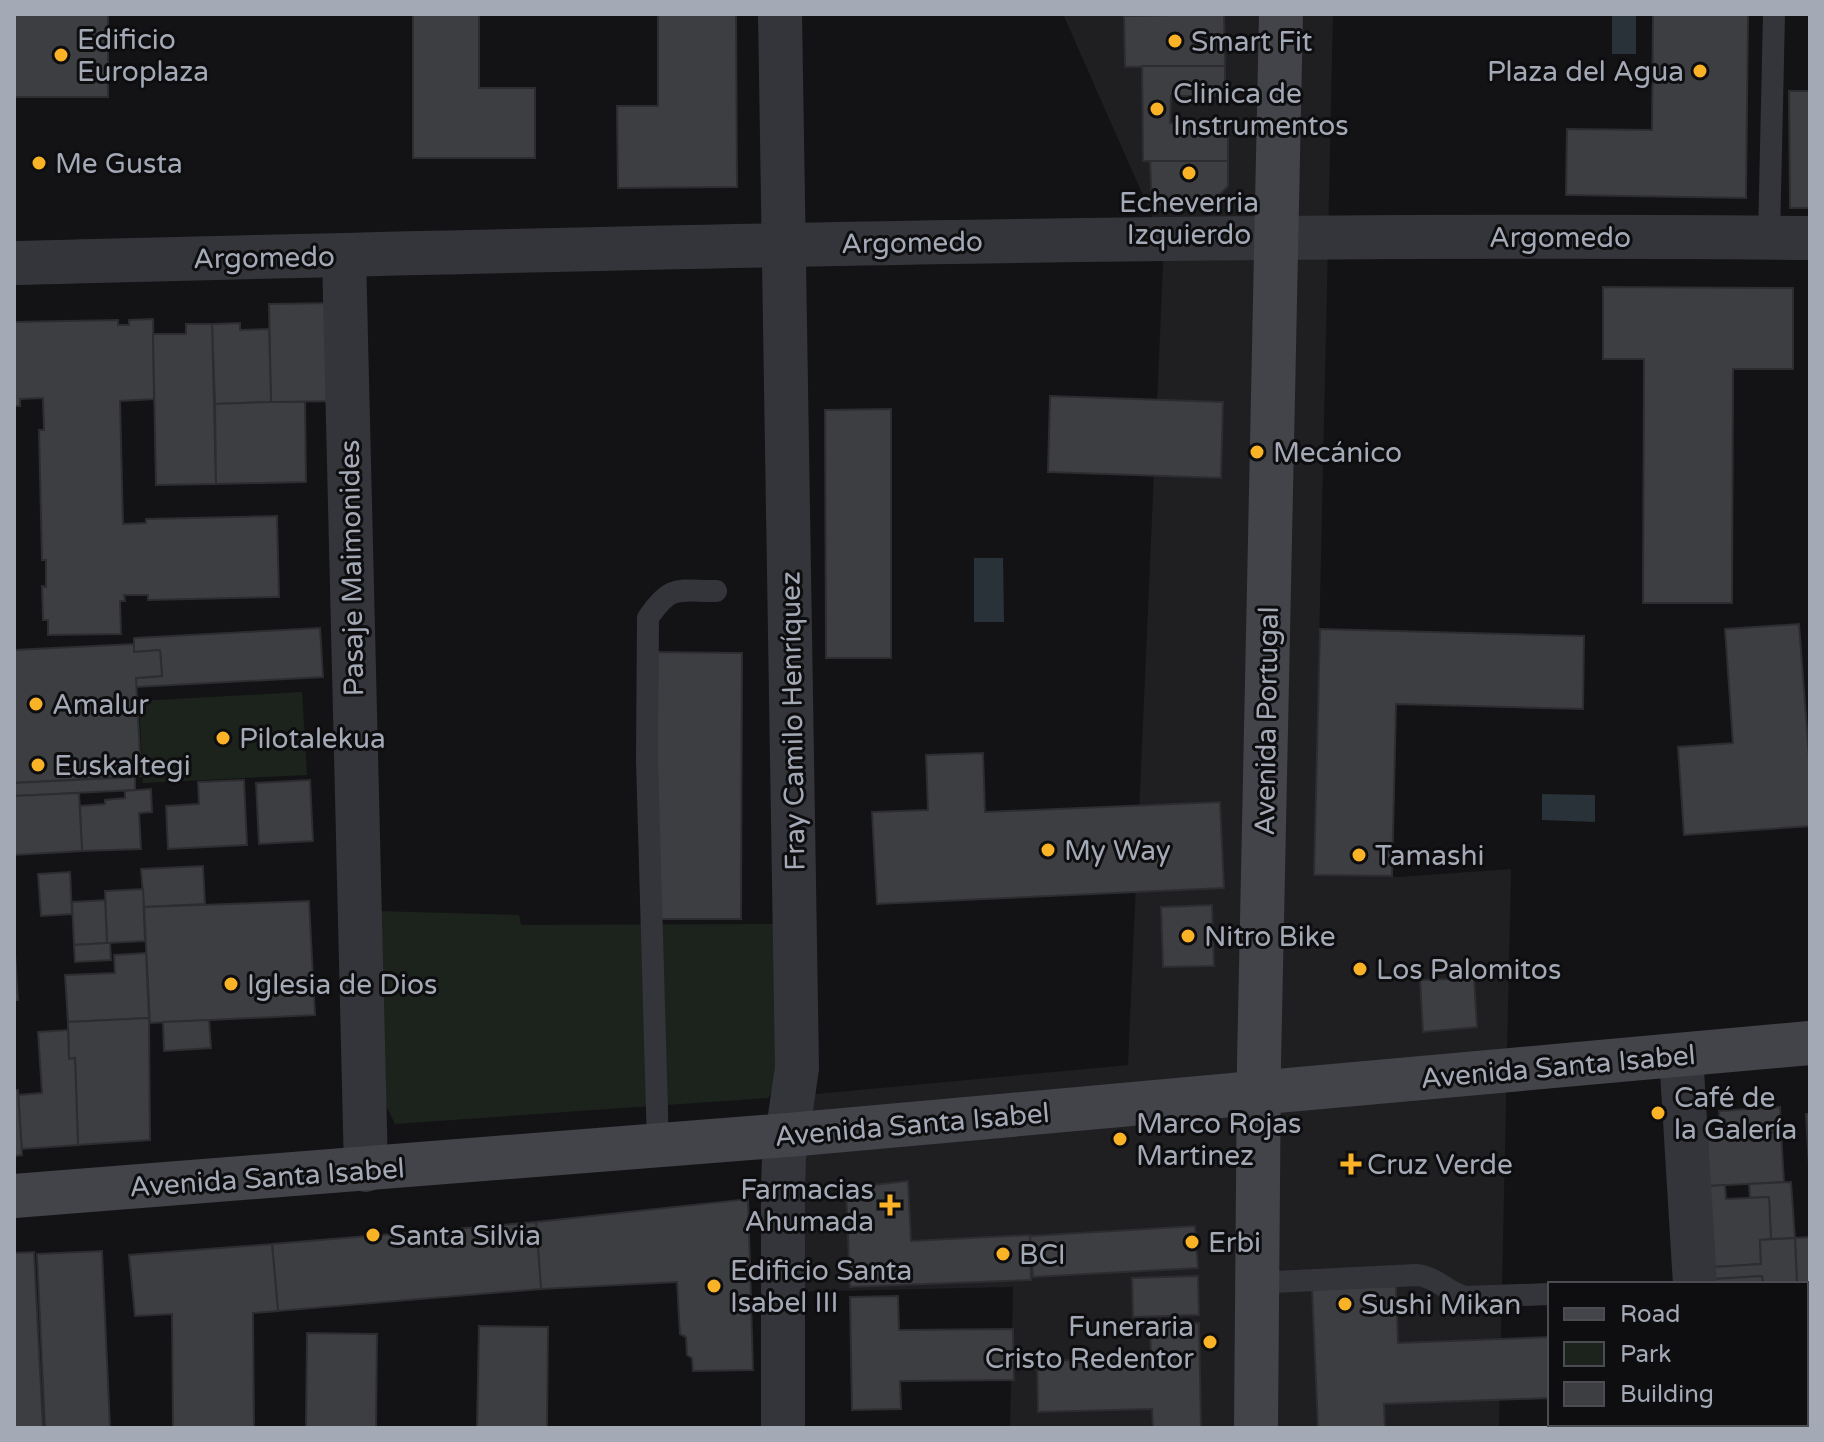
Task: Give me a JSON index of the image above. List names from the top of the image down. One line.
{"streets":{"main road":["Avenida Portugal","Avenida Santa Isabel"],"street":["Argomedo","Pasaje Maimonides","Fray Camilo Henríquez"]},"crossings":[["Argomedo","Pasaje Maimonides"],["Argomedo","Fray Camilo Henríquez"],["Argomedo","Avenida Portugal"],["Pasaje Maimonides","Avenida Santa Isabel"],["Fray Camilo Henríquez","Avenida Santa Isabel"],["Avenida Portugal","Avenida Santa Isabel"]],"places":{"other":["Smart Fit","Edificio Europlaza","Plaza del Agua","Clinica de Instrumentos","Me Gusta","Echeverria Izquierdo","Mecánico","Amalur","Pilotalekua","Euskaltegi","My Way","Tamashi","Nitro Bike","Los Palomitos","Iglesia de Dios","Café de la Galería","Marco Rojas Martinez","Santa Silvia","Erbi","BCI","Edificio Santa Isabel III","Sushi Mikan","Funeraria Cristo Redentor"],"health":["Cruz Verde","Farmacias Ahumada"]},"legend":["Road","Park","Building"]}
